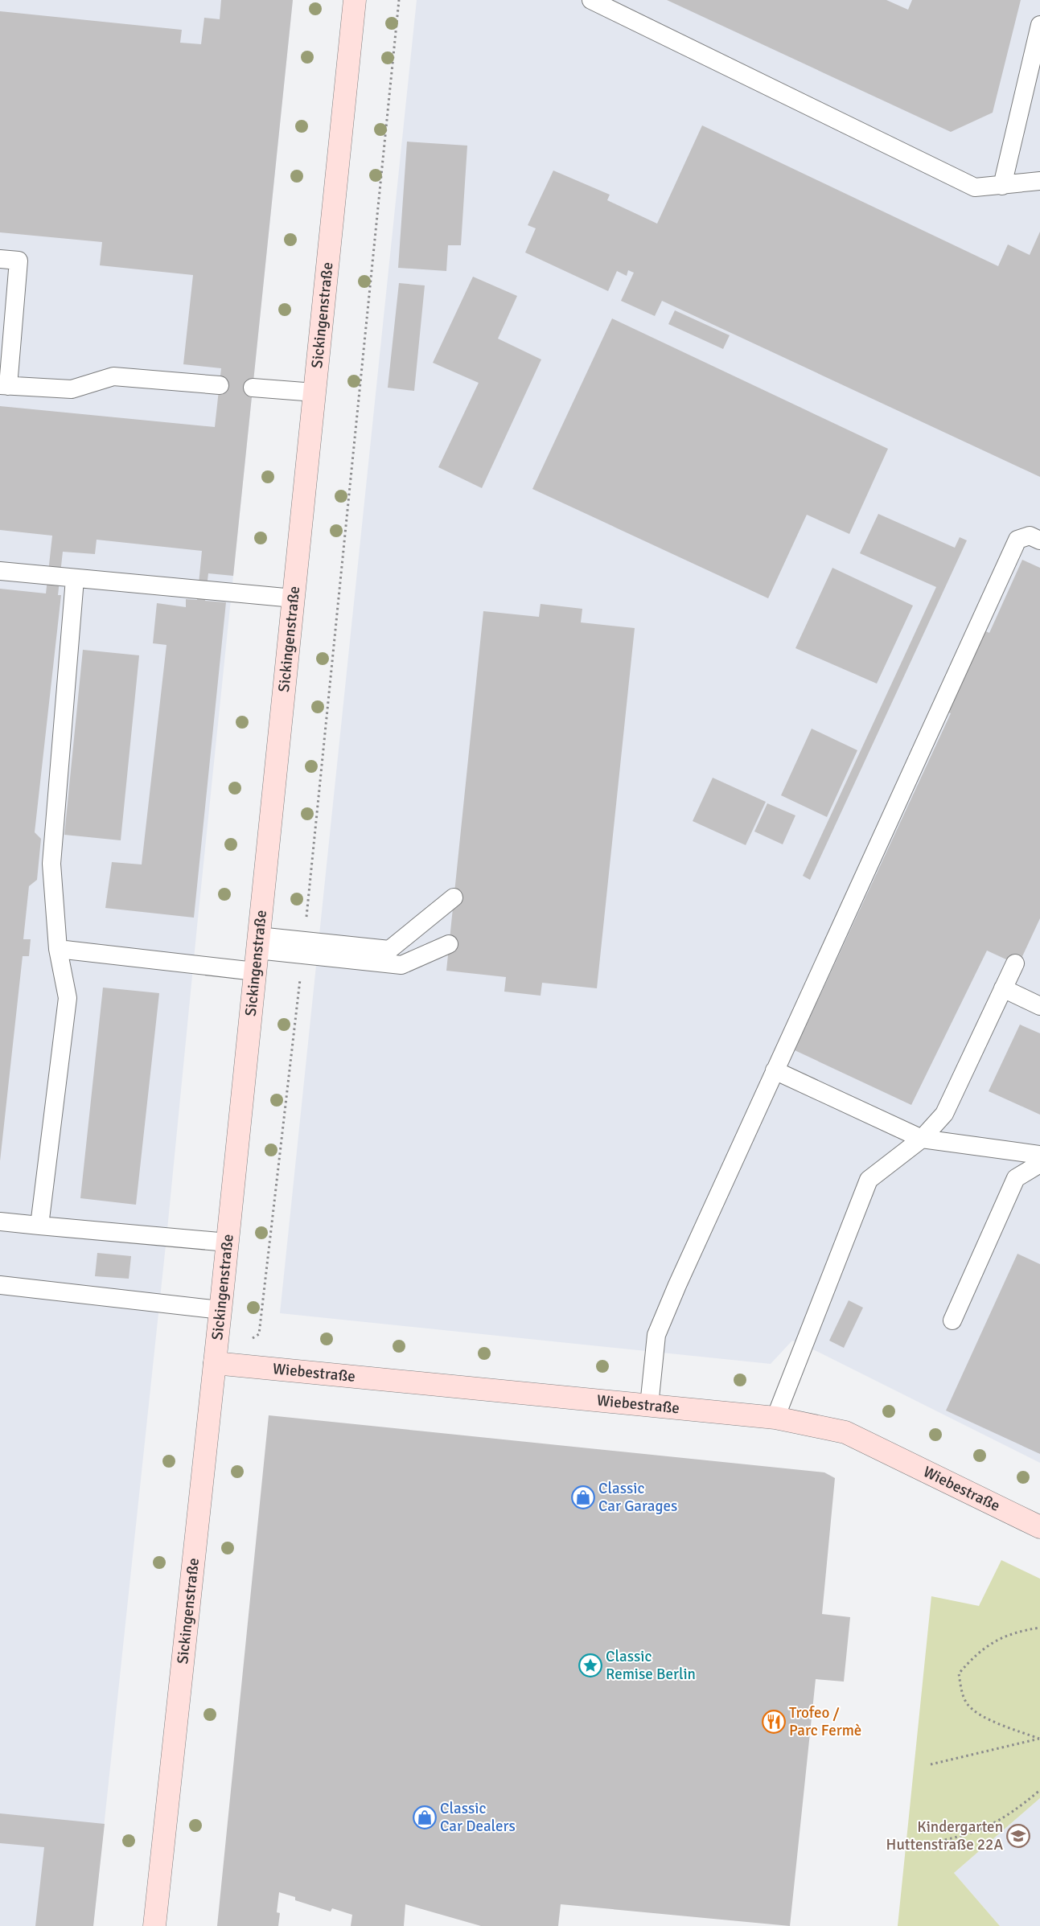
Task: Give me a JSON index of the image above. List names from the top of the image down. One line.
{"streets":{"main road":["Sickingenstraße","Wiebestraße"]},"crossings":[["Sickingenstraße","Wiebestraße"]],"places":{"shop":["Classic Car Garages","Classic Car Dealers"],"place":["Classic Remise Berlin"],"restaurant":["Trofeo / Parc Fermè"],"school or university":["Kindergarten Huttenstraße 22A"]}}
